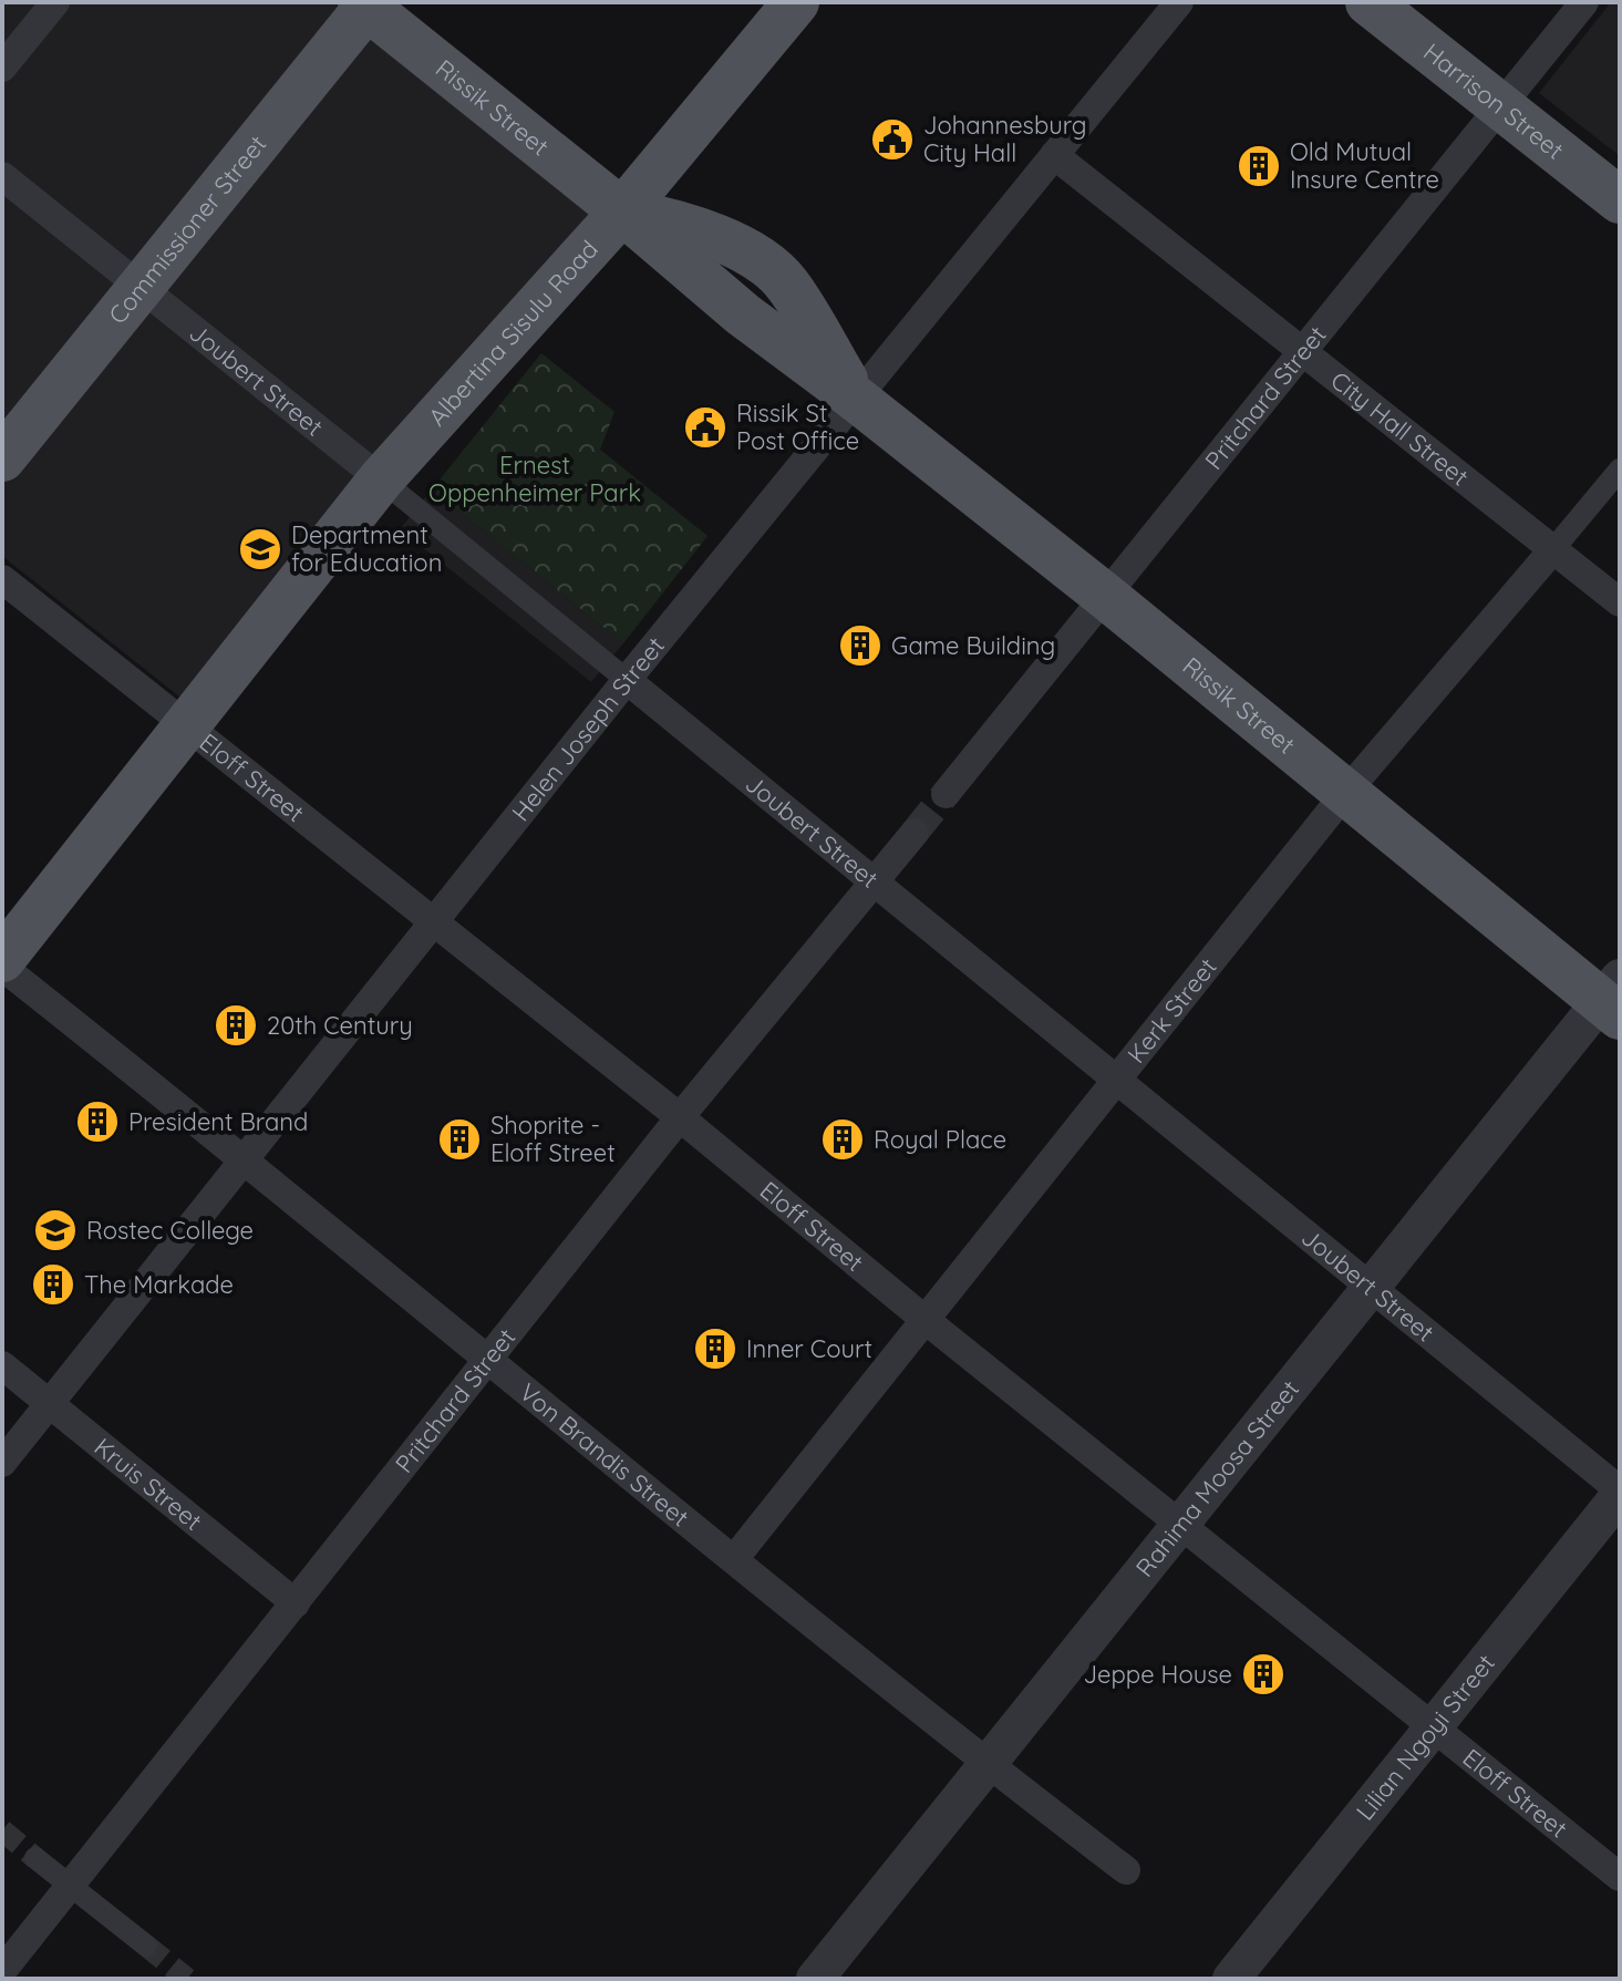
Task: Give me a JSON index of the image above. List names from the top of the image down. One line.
{"streets":{"main road":["Harrison Street","Rissik Street","Commissioner Street","Albertina Sisulu Road"],"street":["Joubert Street","Pritchard Street","City Hall Street","Helen Joseph Street","Eloff Street","Kerk Street","Von Brandis Street","Rahima Moosa Street","Kruis Street","Lilian Ngoyi Street"]},"crossings":[["Harrison Street","Pritchard Street"],["Rissik Street","Commissioner Street"],["Rissik Street","Albertina Sisulu Road"],["Rissik Street","Pritchard Street"],["Rissik Street","Helen Joseph Street"],["Rissik Street","Kerk Street"],["Rissik Street","Rahima Moosa Street"],["Commissioner Street","Joubert Street"],["Albertina Sisulu Road","Joubert Street"],["Albertina Sisulu Road","Eloff Street"],["Joubert Street","Pritchard Street"],["Joubert Street","Helen Joseph Street"],["Joubert Street","Kerk Street"],["Joubert Street","Rahima Moosa Street"],["Joubert Street","Lilian Ngoyi Street"],["Pritchard Street","City Hall Street"],["Pritchard Street","Eloff Street"],["Pritchard Street","Von Brandis Street"],["Pritchard Street","Kruis Street"],["City Hall Street","Helen Joseph Street"],["City Hall Street","Kerk Street"],["Helen Joseph Street","Eloff Street"],["Helen Joseph Street","Von Brandis Street"],["Helen Joseph Street","Kruis Street"],["Eloff Street","Kerk Street"],["Eloff Street","Rahima Moosa Street"],["Eloff Street","Lilian Ngoyi Street"],["Kerk Street","Von Brandis Street"],["Von Brandis Street","Rahima Moosa Street"]],"parks":["Ernest Oppenheimer Park"],"places":{"public building":["Johannesburg City Hall","Rissik St Post Office"],"building":["Old Mutual Insure Centre","Game Building","20th Century","President Brand","Shoprite - Eloff Street","Royal Place","The Markade","Inner Court","Jeppe House"],"school or university":["Department for Education","Rostec College"]}}
